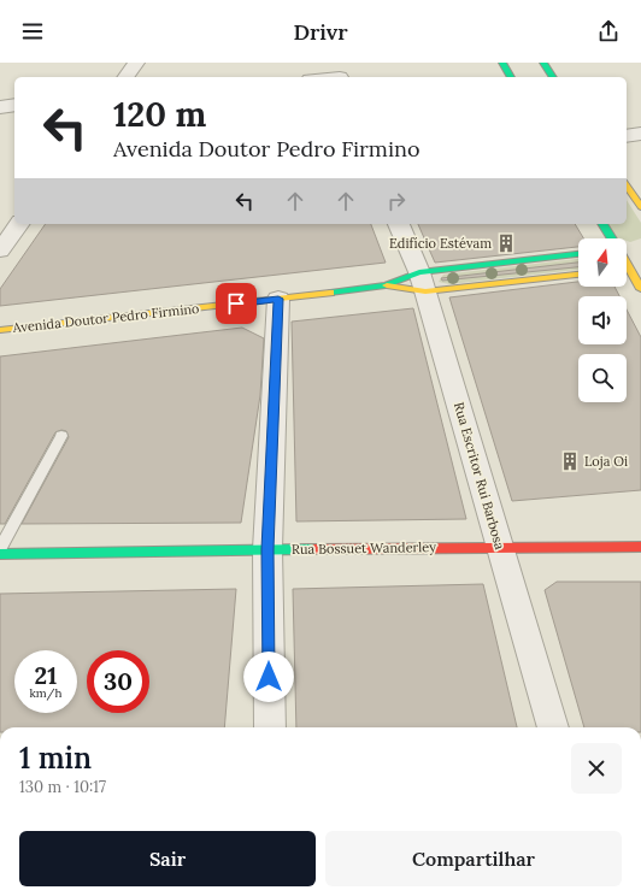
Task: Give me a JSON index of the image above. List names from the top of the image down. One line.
{"streets":{"main road":["Avenida Doutor Pedro Firmino","Rua Bossuet Wanderley"],"street":["Rua Escritor Rui Barbosa"]},"crossings":[["Avenida Doutor Pedro Firmino","Rua Escritor Rui Barbosa"],["Rua Escritor Rui Barbosa","Rua Bossuet Wanderley"]],"places":{"building":["Edifício Estévam","Loja Oi"]},"north":"top","page":{"header":"Drivr","turn":["120 m","Avenida Doutor Pedro Firmino"],"speed":"21 km/h","limit":"30","heading":["1 min","130 m · 10:17"],"buttons":["Sair","Compartilhar"]}}
